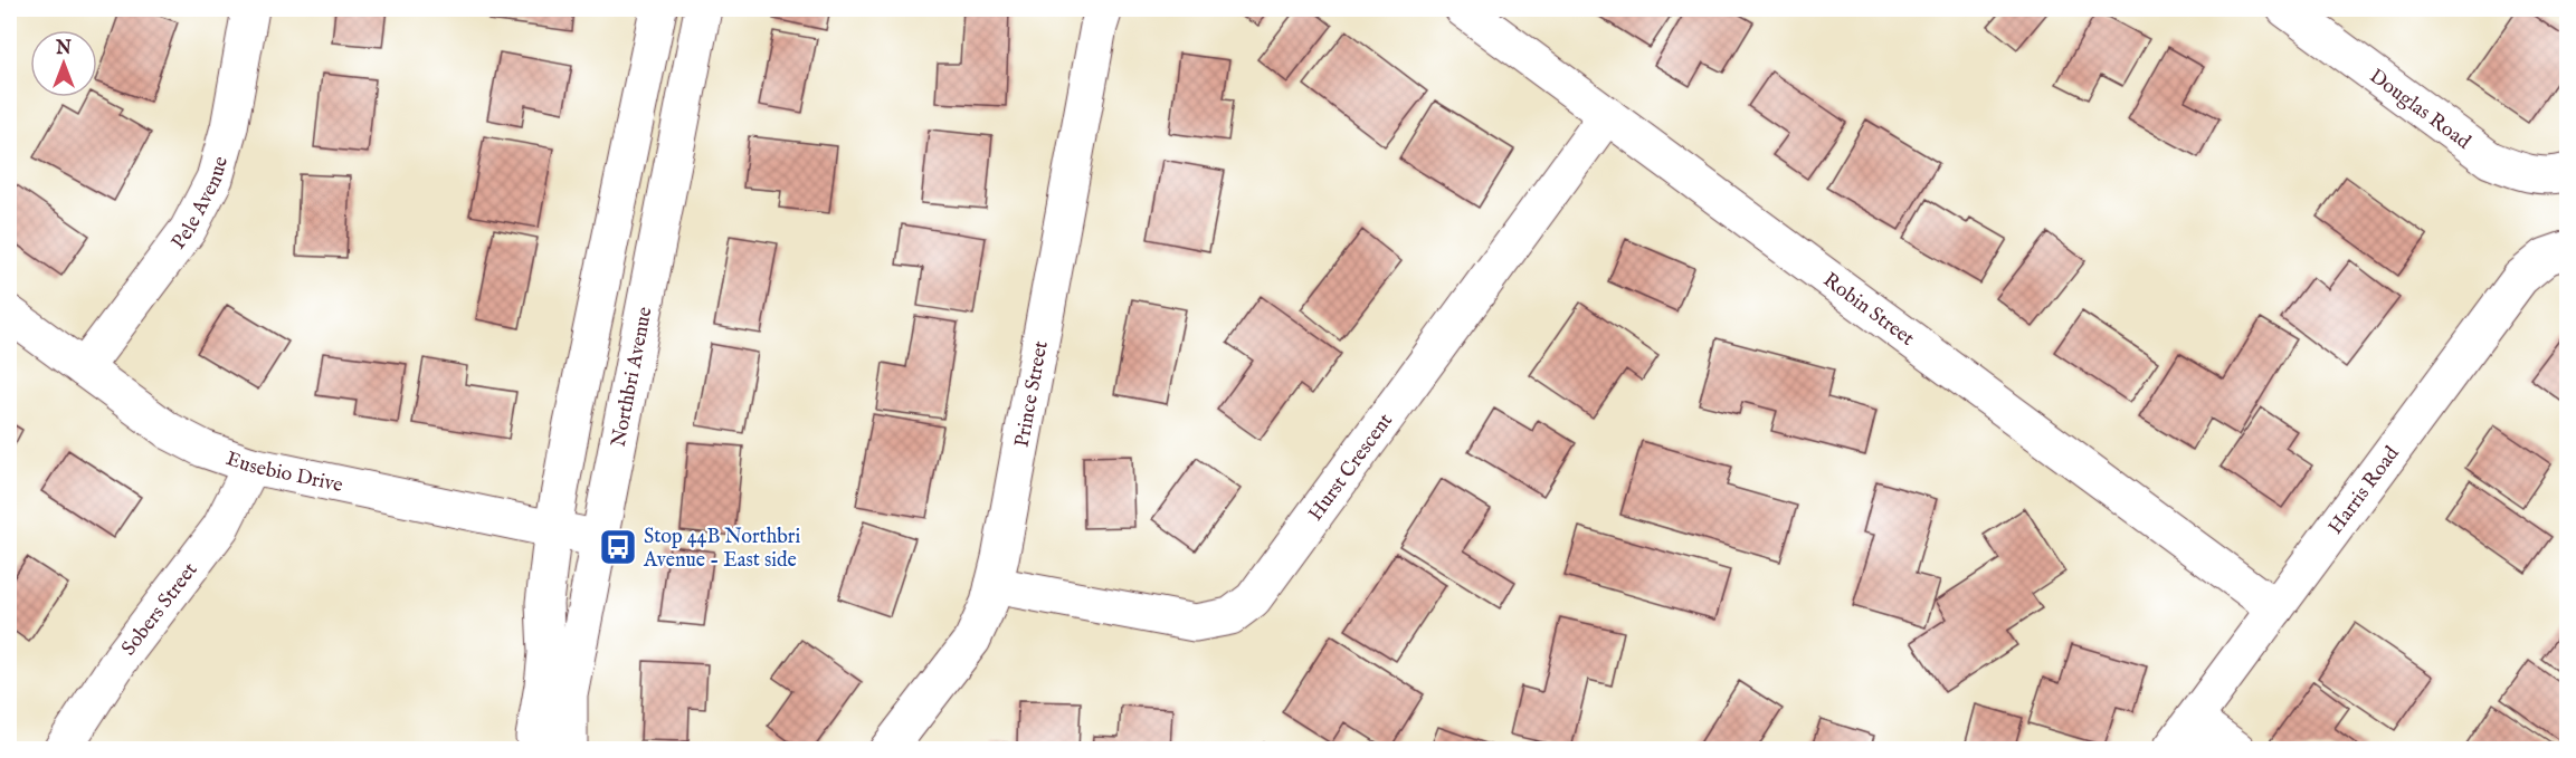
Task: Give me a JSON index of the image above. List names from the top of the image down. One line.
{"streets":{"street":["Douglas Road","Pele Avenue","Robin Street","Northbri Avenue","Prince Street","Hurst Crescent","Eusebio Drive","Harris Road","Sobers Street"]},"crossings":[["Pele Avenue","Eusebio Drive"],["Robin Street","Hurst Crescent"],["Robin Street","Harris Road"],["Northbri Avenue","Eusebio Drive"],["Prince Street","Hurst Crescent"],["Eusebio Drive","Sobers Street"]],"places":{"bus stop":["Stop 44B Northbri Avenue - East side"]},"north":"top"}
